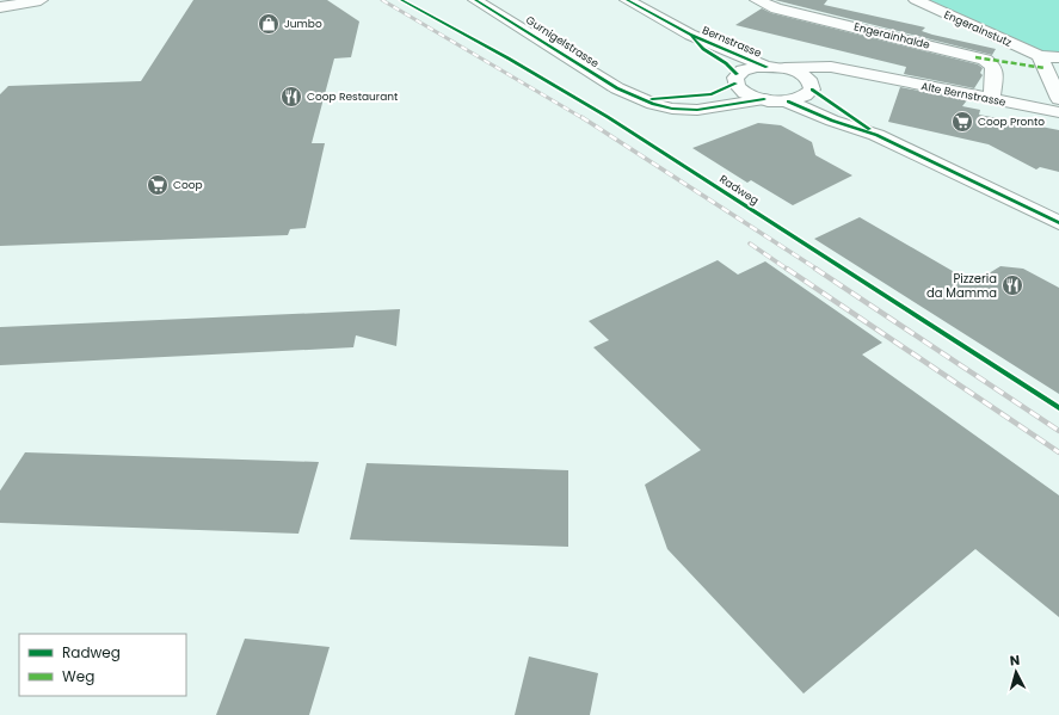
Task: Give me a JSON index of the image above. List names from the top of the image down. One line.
{"streets":{"main road":["Engerainstutz","Engerainhalde","Gurnigelstrasse","Bernstrasse","Alte Bernstrasse"],"cycle path":["Radweg"]},"crossings":[["Engerainhalde","Alte Bernstrasse"],["Gurnigelstrasse","Bernstrasse"],["Gurnigelstrasse","Alte Bernstrasse"],["Bernstrasse","Alte Bernstrasse"]],"places":{"shop":["Jumbo"],"restaurant":["Coop Restaurant","Pizzeria da Mamma"],"supermarket":["Coop Pronto","Coop"]},"legend":["Radweg","Weg"],"north":"top"}
